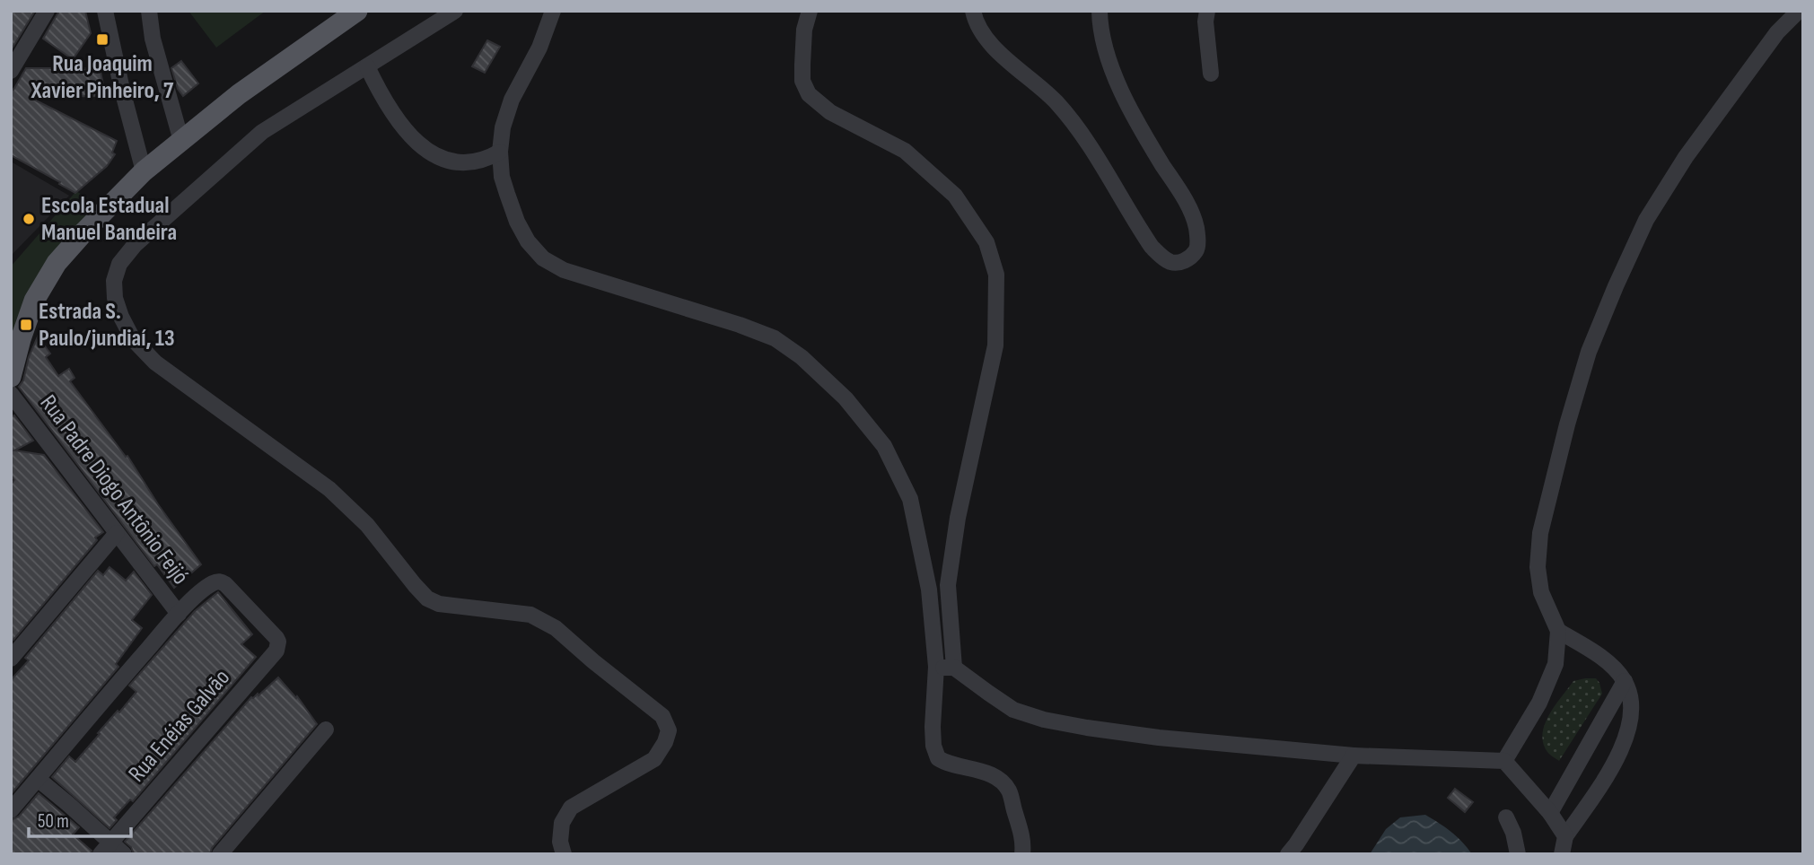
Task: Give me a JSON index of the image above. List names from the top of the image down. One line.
{"streets":{"street":["Rua Padre Diogo Antônio Feijó","Rua Enéias Galvão"]},"crossings":[["Rua Padre Diogo Antônio Feijó","Rua Enéias Galvão"]],"places":{"transit":["Rua Joaquim Xavier Pinheiro, 7","Estrada S. Paulo/jundiaí, 13"],"other":["Escola Estadual Manuel Bandeira"]},"scale_bar":"50 m"}
